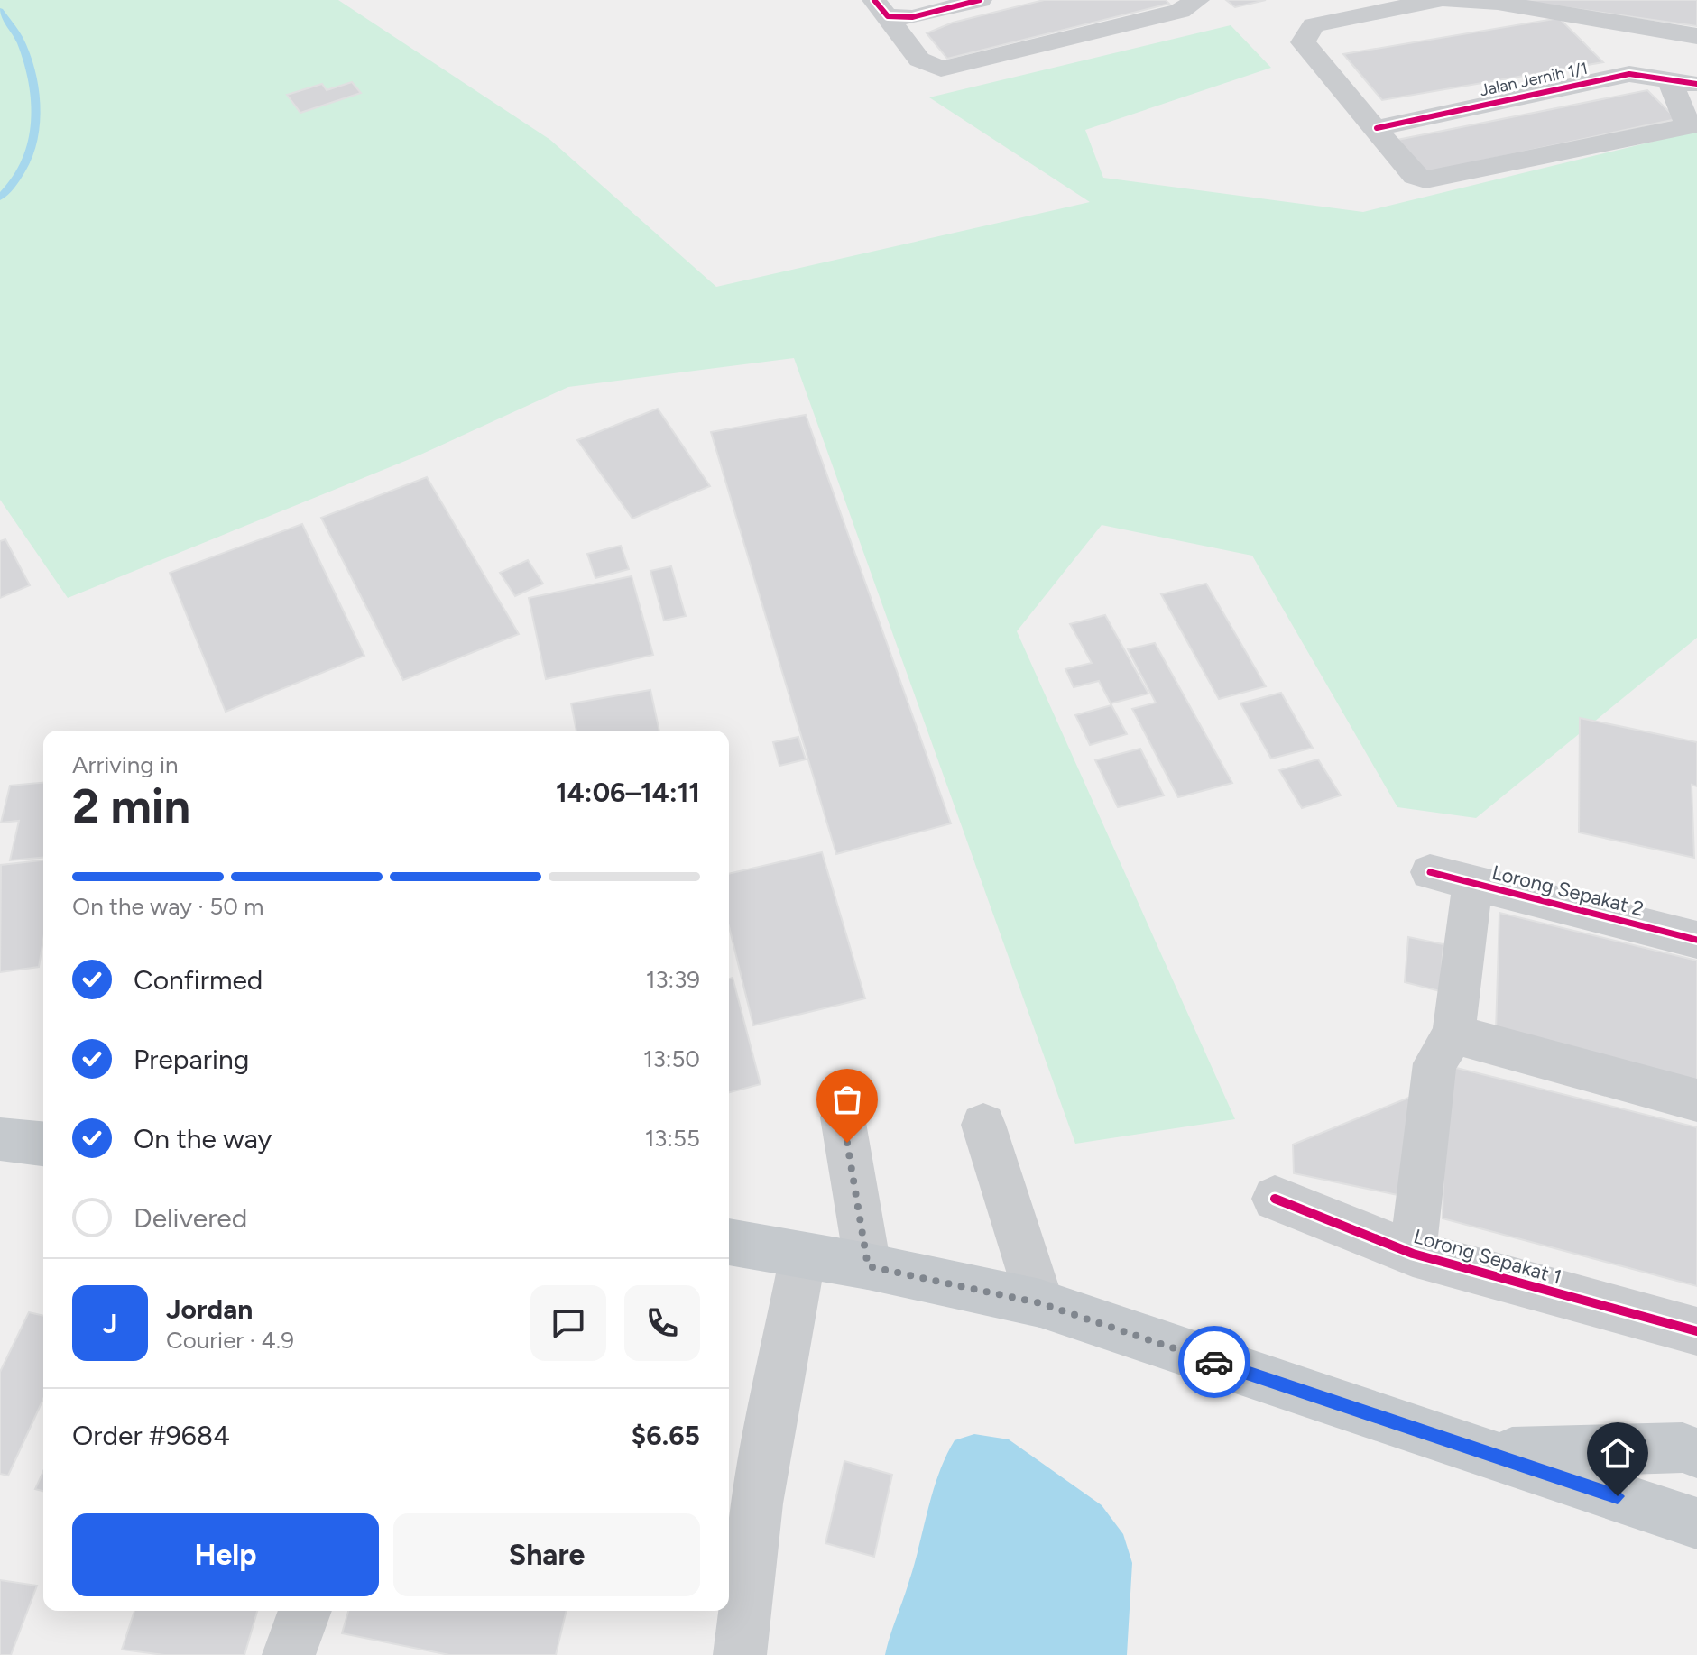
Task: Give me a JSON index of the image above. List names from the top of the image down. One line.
{"streets":{"street":["Jalan Jernih 1/1","Lorong Sepakat 2","Lorong Sepakat 1"]},"page":{"heading":["2 min","Arriving in","14:06–14:11"],"panel":["Jordan","Courier · 4.9","Order #9684","$6.65"],"bar":"On the way · 50 m","list":[["Confirmed","13:39"],["Preparing","13:50"],["On the way","13:55"],"Delivered"],"round":"J","buttons":["Help","Share"]}}
